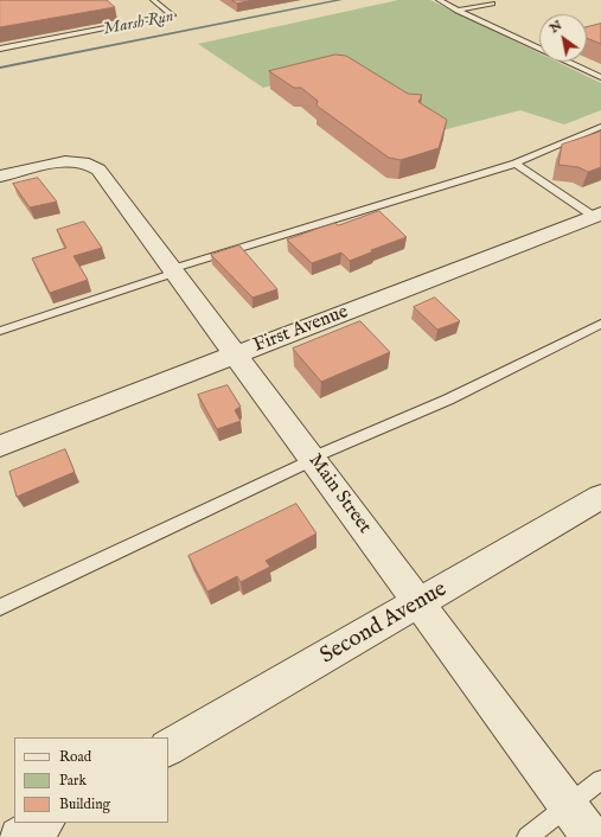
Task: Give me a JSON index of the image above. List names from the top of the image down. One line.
{"streets":{"street":["First Avenue","Main Street","Second Avenue"]},"crossings":[["First Avenue","Main Street"],["Main Street","Second Avenue"]],"water":["Marsh Run"],"legend":["Road","Park","Building"],"north":"top left"}
